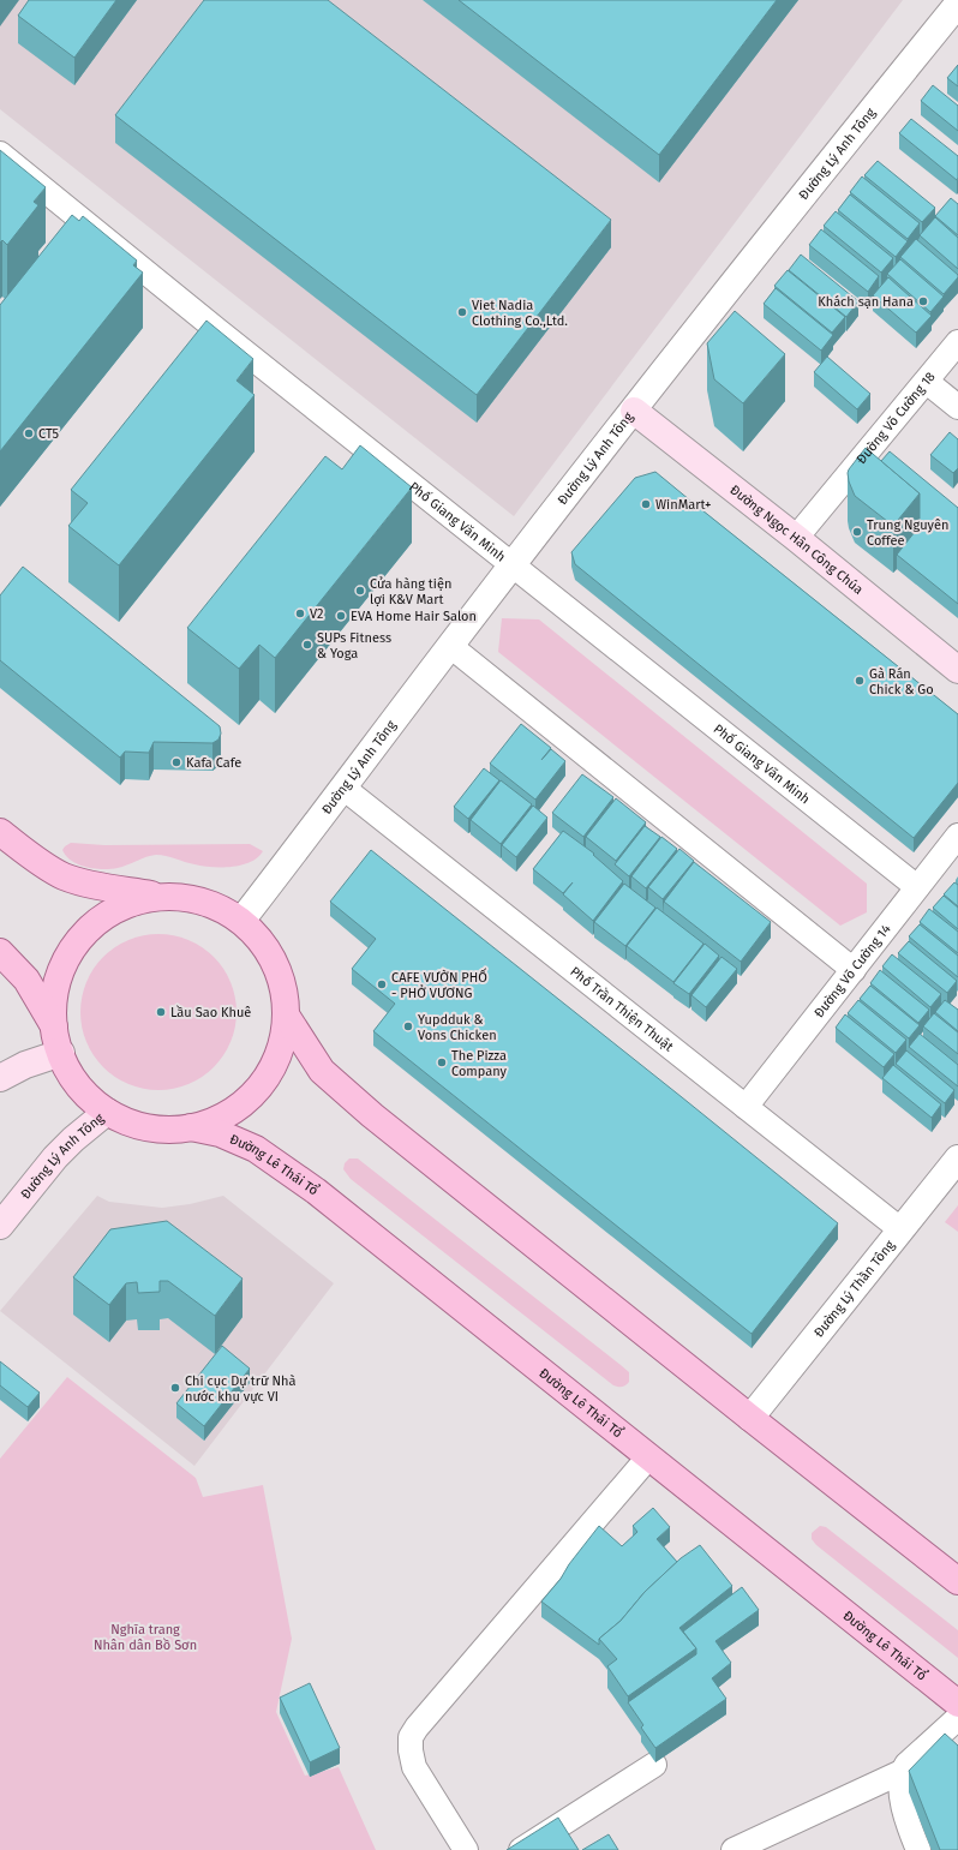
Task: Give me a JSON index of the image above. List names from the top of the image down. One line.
{"streets":{"main road":["Đường Lý Anh Tông","Đường Ngọc Hân Công Chúa","Đường Lê Thái Tổ"],"street":["Đường Võ Cường 18","Phố Giang Văn Minh","Đường Võ Cường 14","Phố Trần Thiện Thuật","Đường Lý Thần Tông"]},"crossings":[["Đường Lý Anh Tông","Phố Giang Văn Minh"],["Đường Lý Anh Tông","Đường Ngọc Hân Công Chúa"],["Đường Lý Anh Tông","Phố Trần Thiện Thuật"],["Đường Võ Cường 18","Đường Ngọc Hân Công Chúa"],["Phố Giang Văn Minh","Đường Võ Cường 14"],["Đường Võ Cường 14","Phố Trần Thiện Thuật"],["Phố Trần Thiện Thuật","Đường Lý Thần Tông"]],"parks":["Nghĩa trang Nhân dân Bồ Sơn"],"places":["Khách sạn Hana","Viet Nadia Clothing Co.,Ltd.","CT5","WinMart+","Trung Nguyên Coffee","Cửa hàng tiện lợi K&V Mart","V2","EVA Home Hair Salon","SUPs Fitness & Yoga","Gà Rán Chick & Go","Kafa Cafe","CAFE VƯỜN PHỐ - PHỞ VƯƠNG","Lầu Sao Khuê","Yupdduk & Vons Chicken","The Pizza Company","Chi cục Dự trữ Nhà nước khu vực VI"]}
